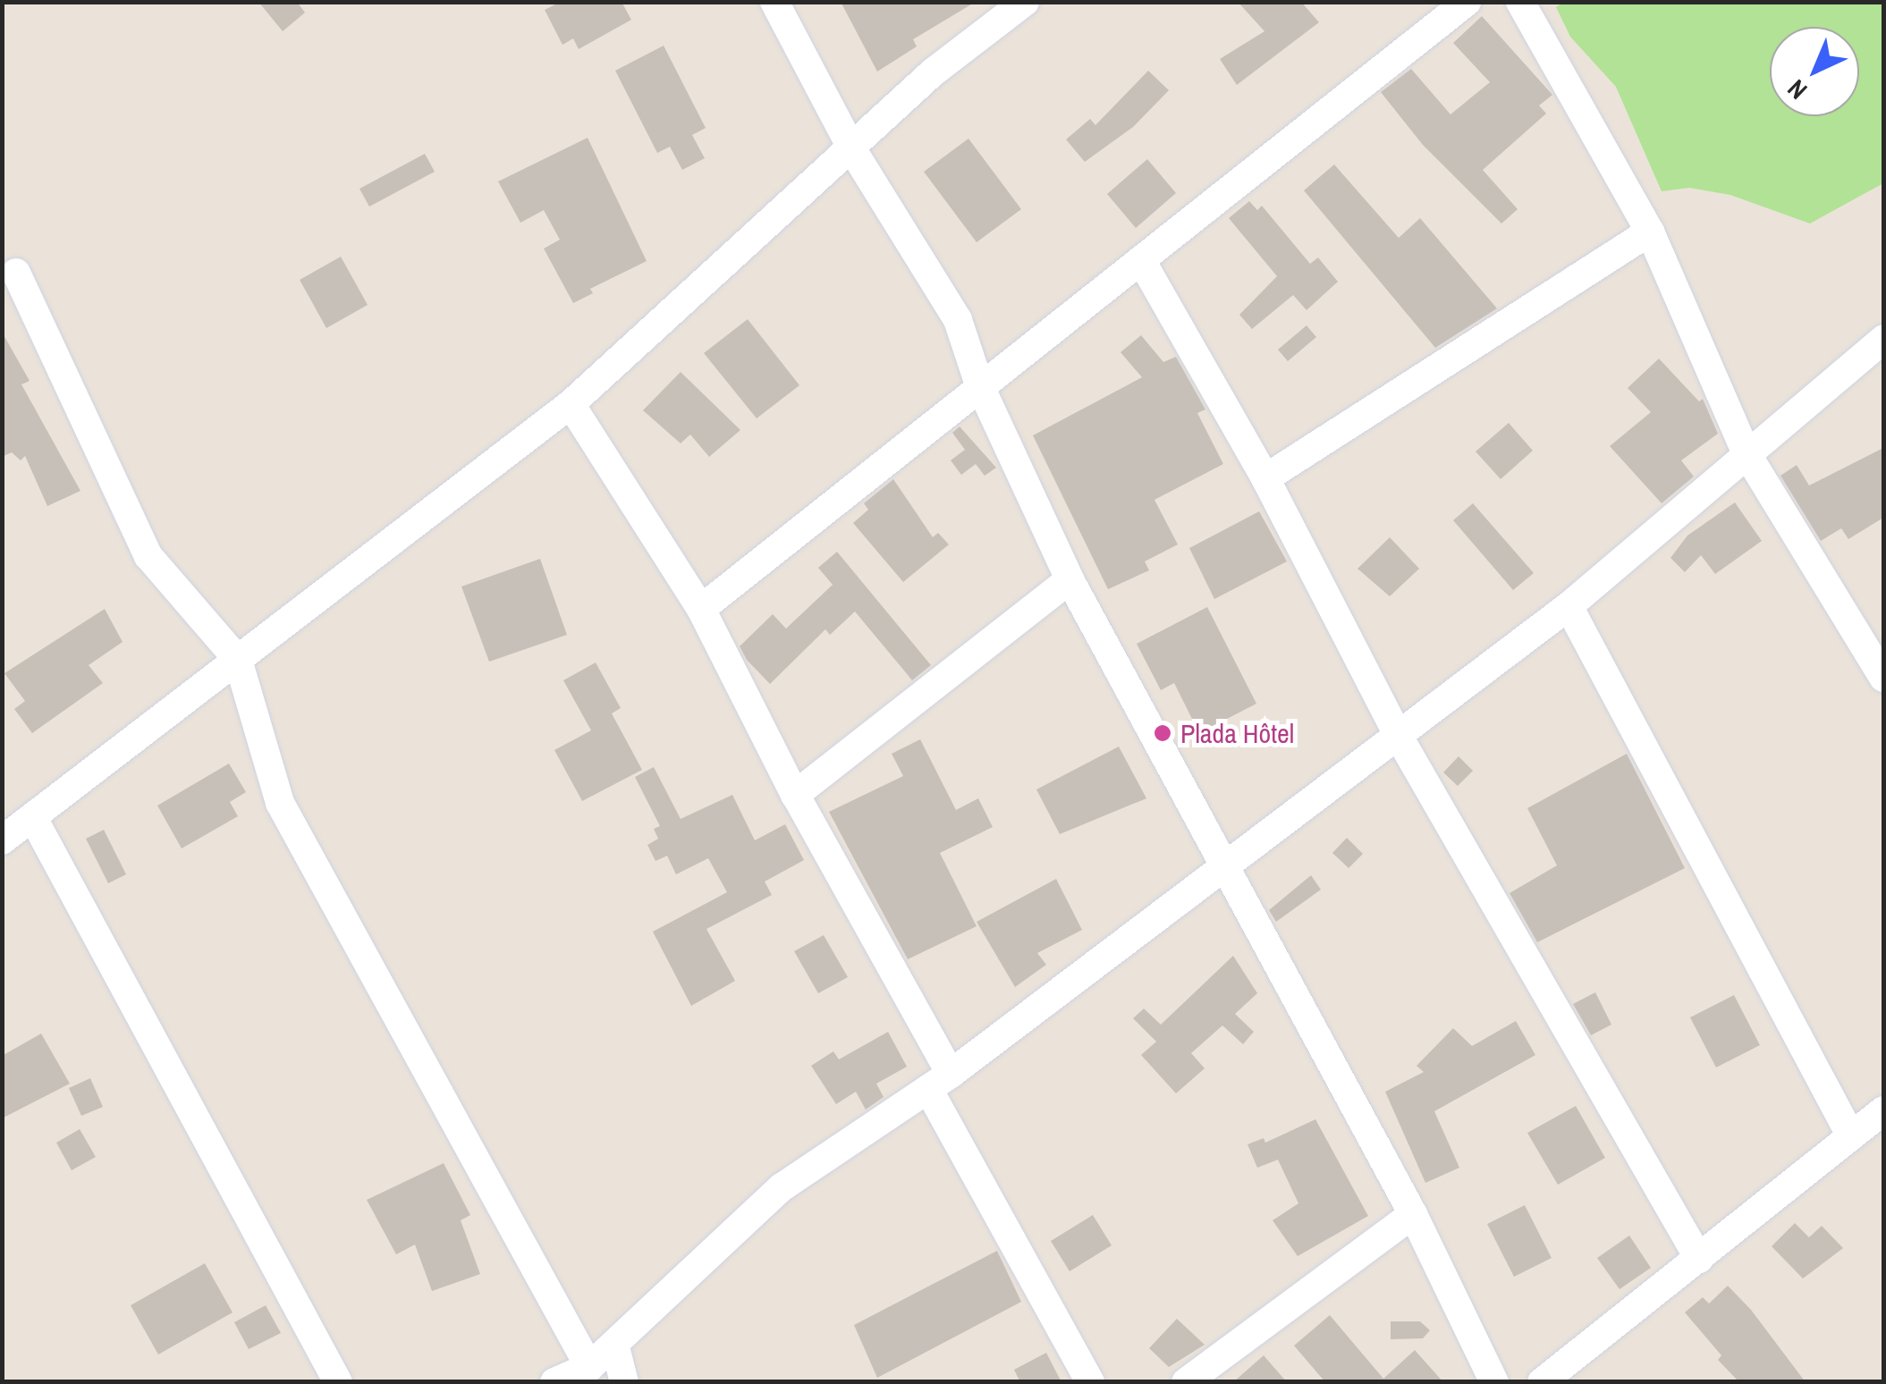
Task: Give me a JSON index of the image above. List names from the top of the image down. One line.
{"places":["Plada Hôtel"],"north":"bottom left"}
